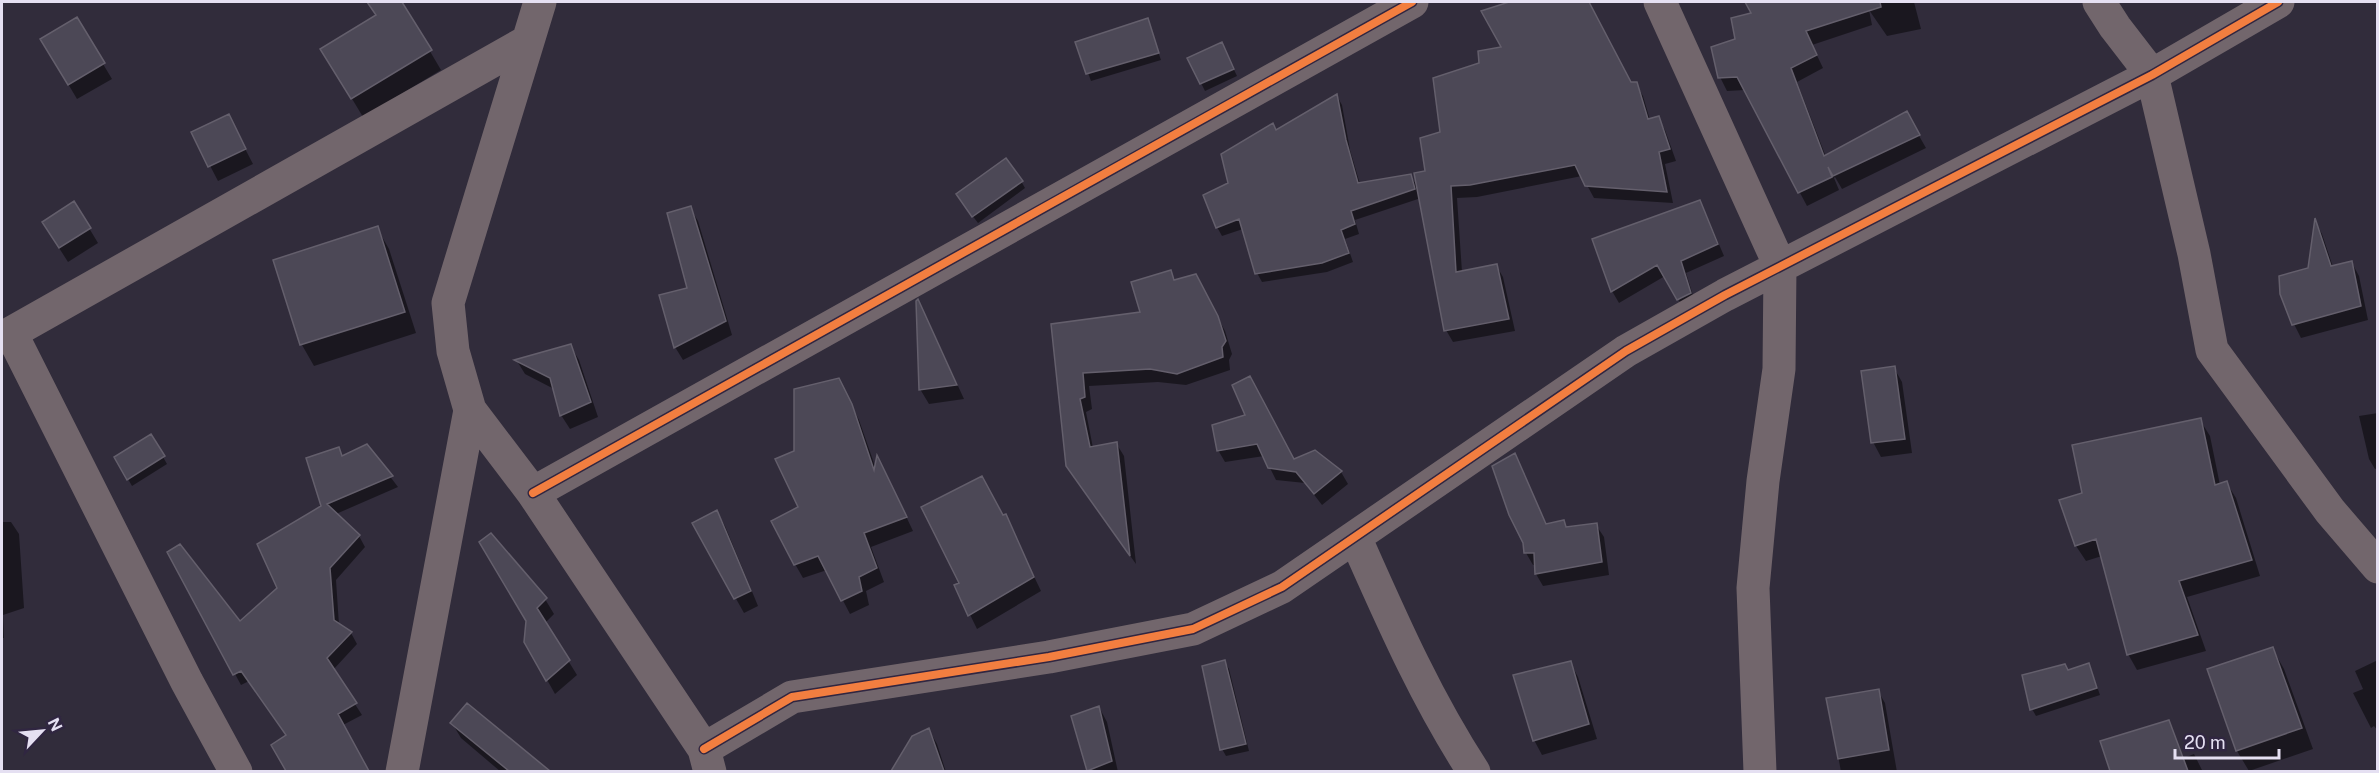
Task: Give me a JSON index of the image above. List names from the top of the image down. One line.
{"scale_bar":"20 m","north":"top right"}
